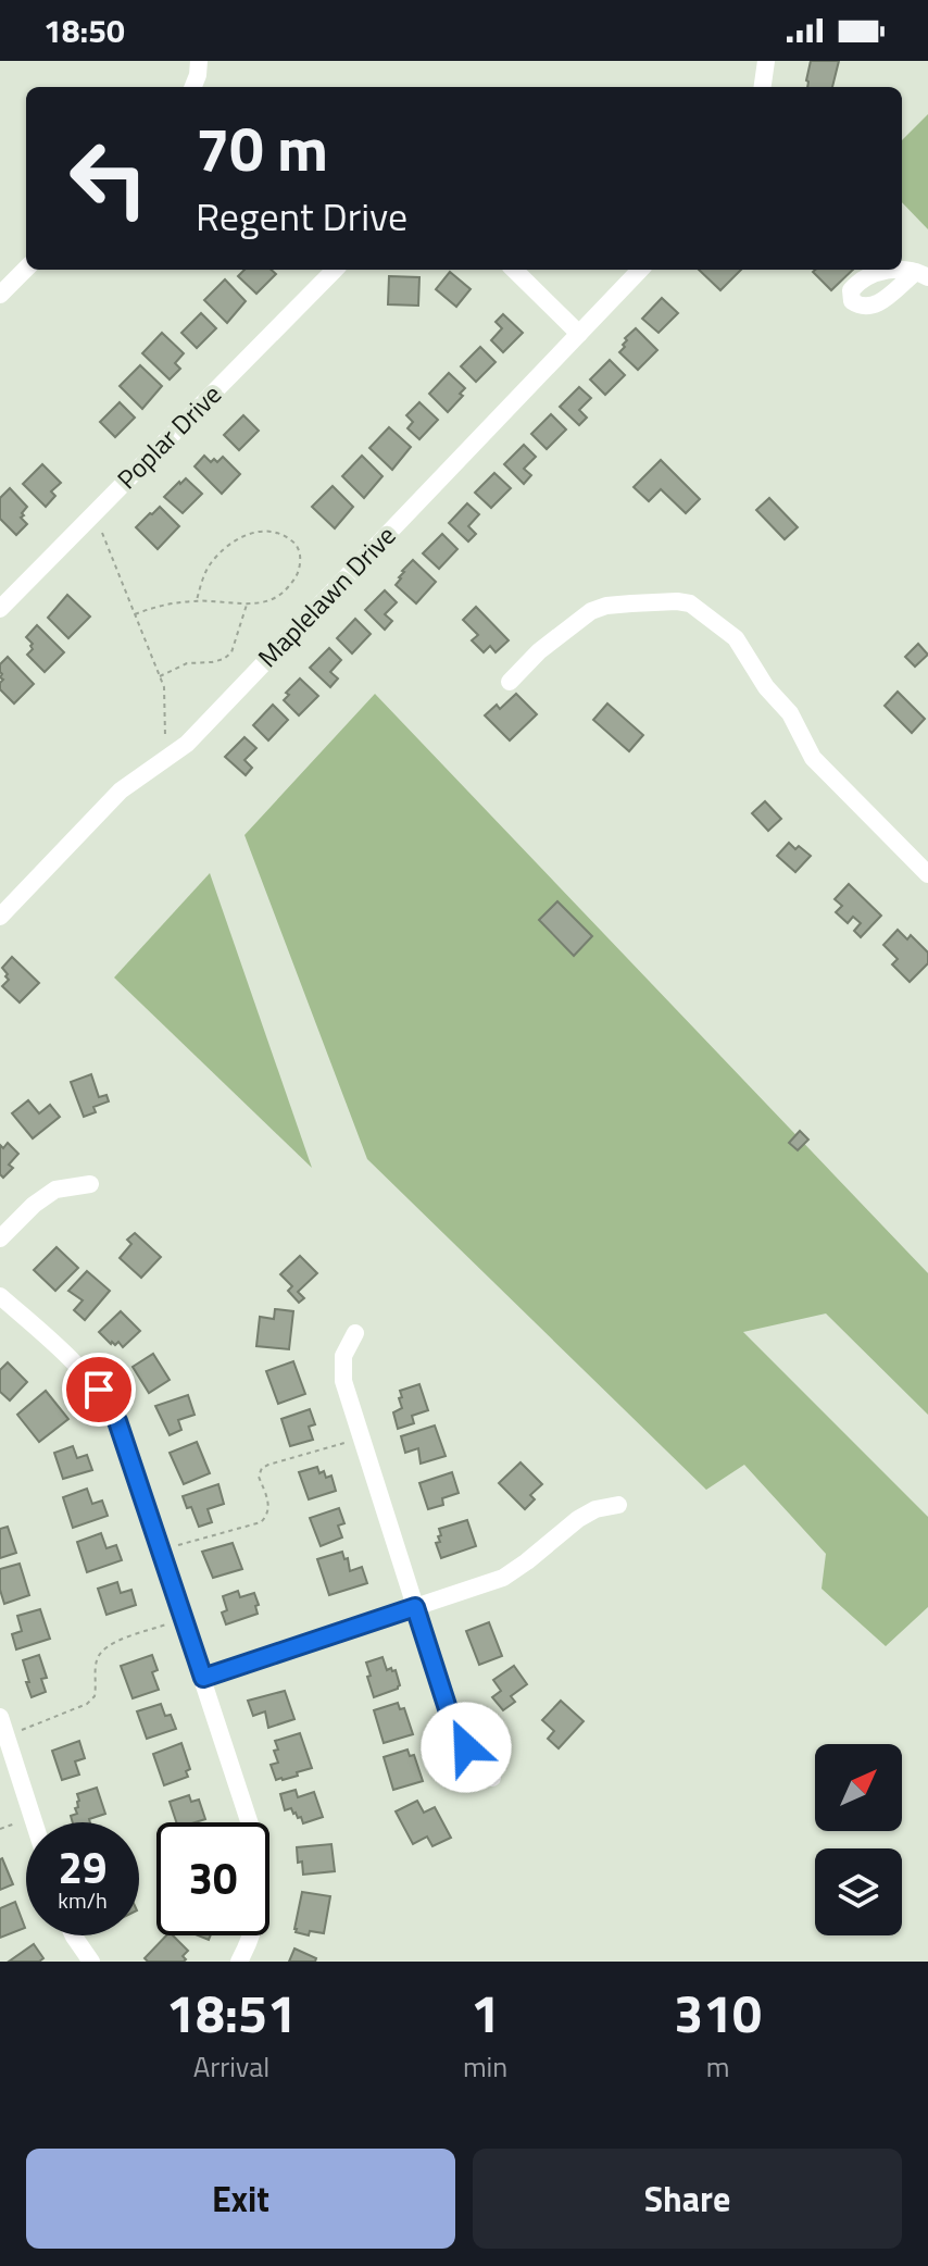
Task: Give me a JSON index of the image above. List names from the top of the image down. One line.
{"streets":{"street":["Poplar Drive","Maplelawn Drive"]},"north":"top right","page":{"status":"18:50","turn":["70 m","Regent Drive"],"speed":"29 km/h","limit":"30","eta":["18:51","Arrival","1","min","310","m"],"buttons":["Exit","Share"]}}
